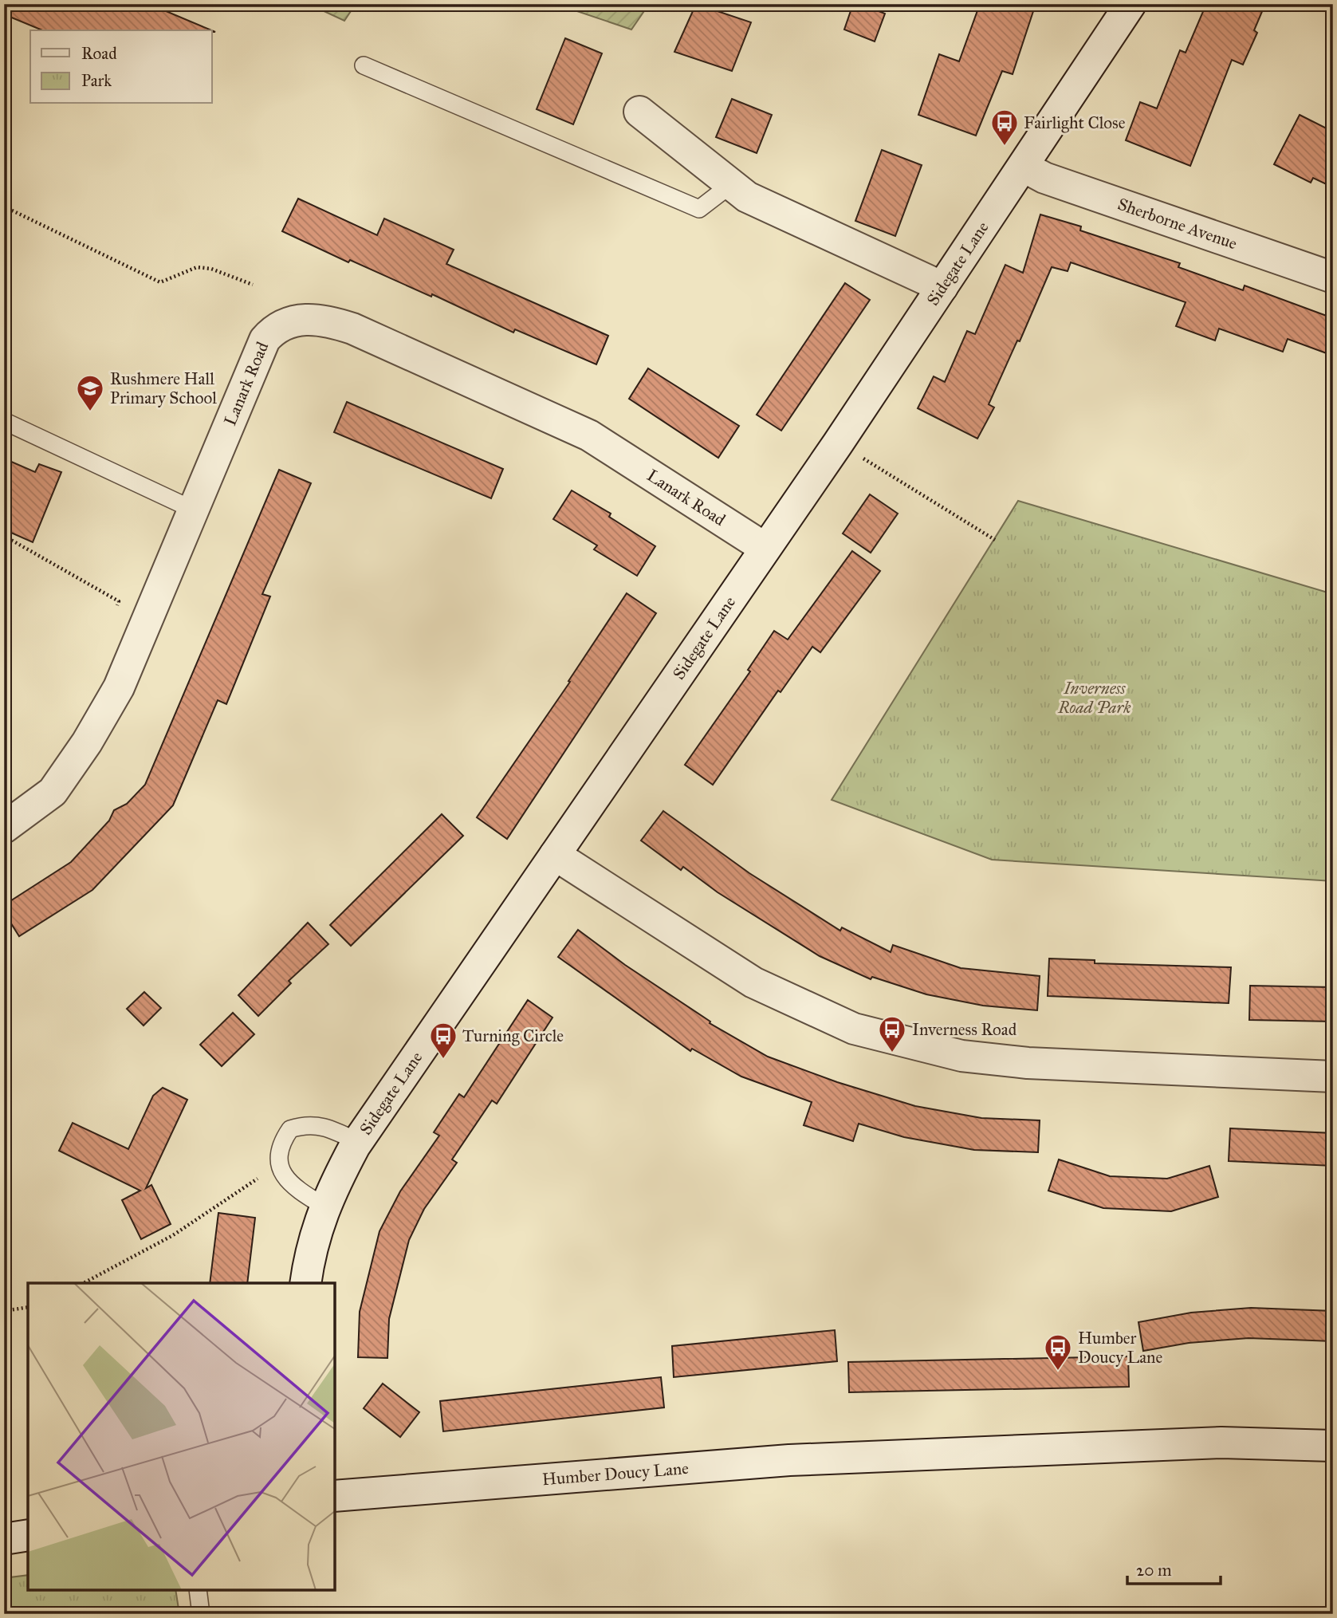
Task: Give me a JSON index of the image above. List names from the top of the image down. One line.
{"streets":{"street":["Sherborne Avenue","Sidegate Lane","Lanark Road","Humber Doucy Lane"]},"crossings":[["Sherborne Avenue","Sidegate Lane"],["Sidegate Lane","Lanark Road"]],"parks":["Inverness Road Park"],"places":{"bus stop":["Fairlight Close","Inverness Road","Turning Circle","Humber Doucy Lane"],"school or university":["Rushmere Hall Primary School"]},"legend":["Road","Park"],"scale_bar":"20 m"}
